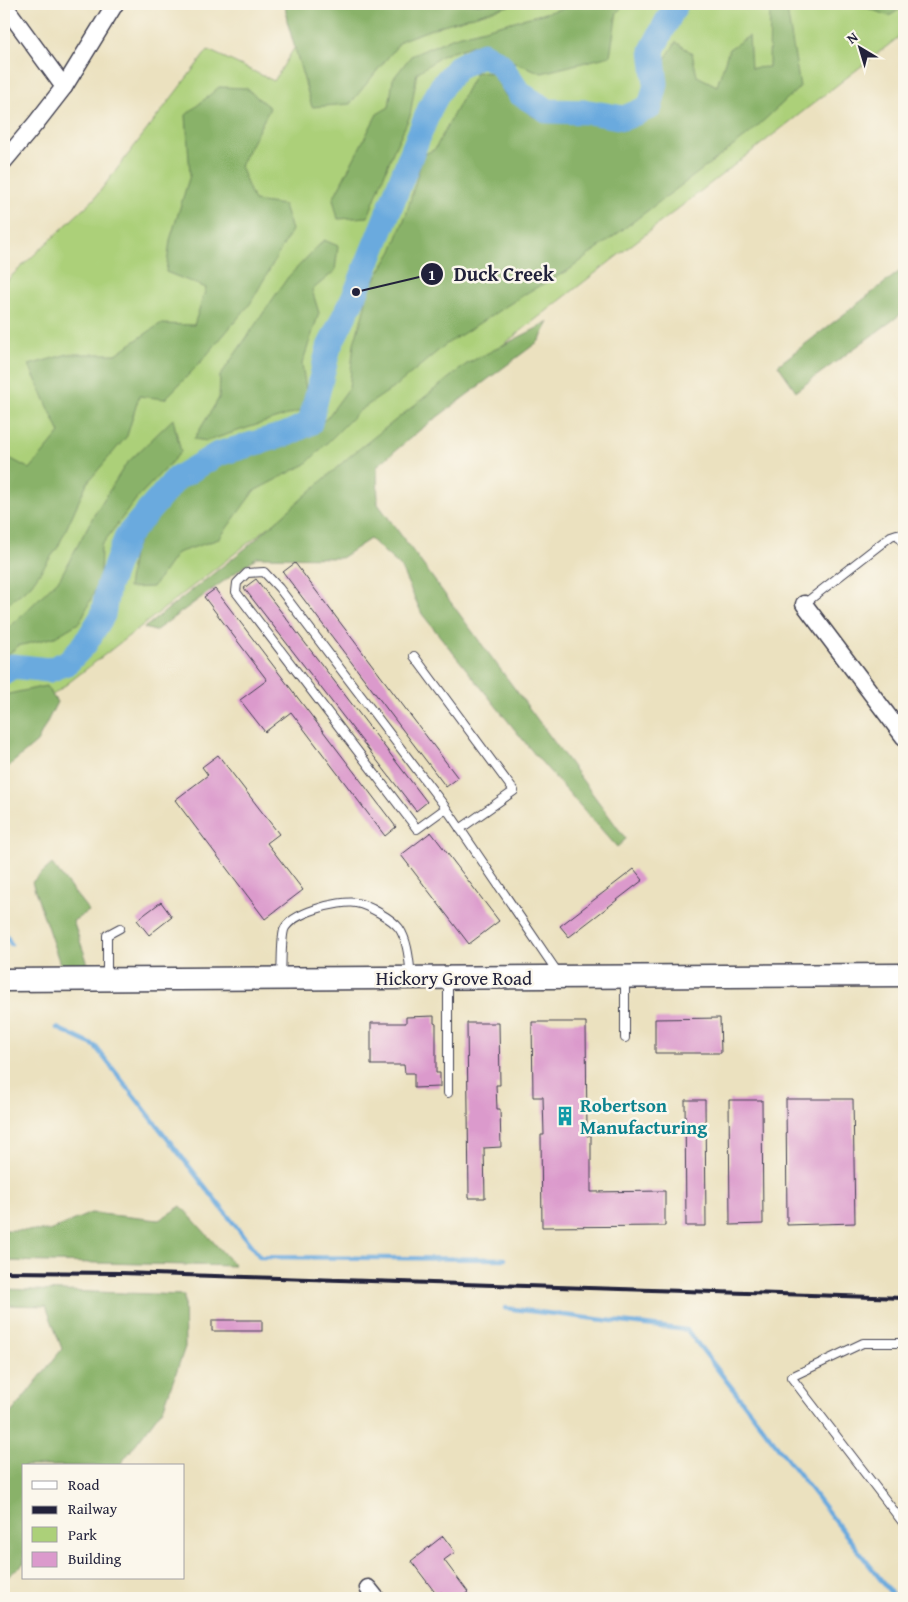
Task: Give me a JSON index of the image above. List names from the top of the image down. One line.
{"streets":{"main road":["Hickory Grove Road"]},"places":{"other":["Duck Creek"],"building":["Robertson Manufacturing"]},"legend":["Road","Railway","Park","Building"],"north":"top left"}
